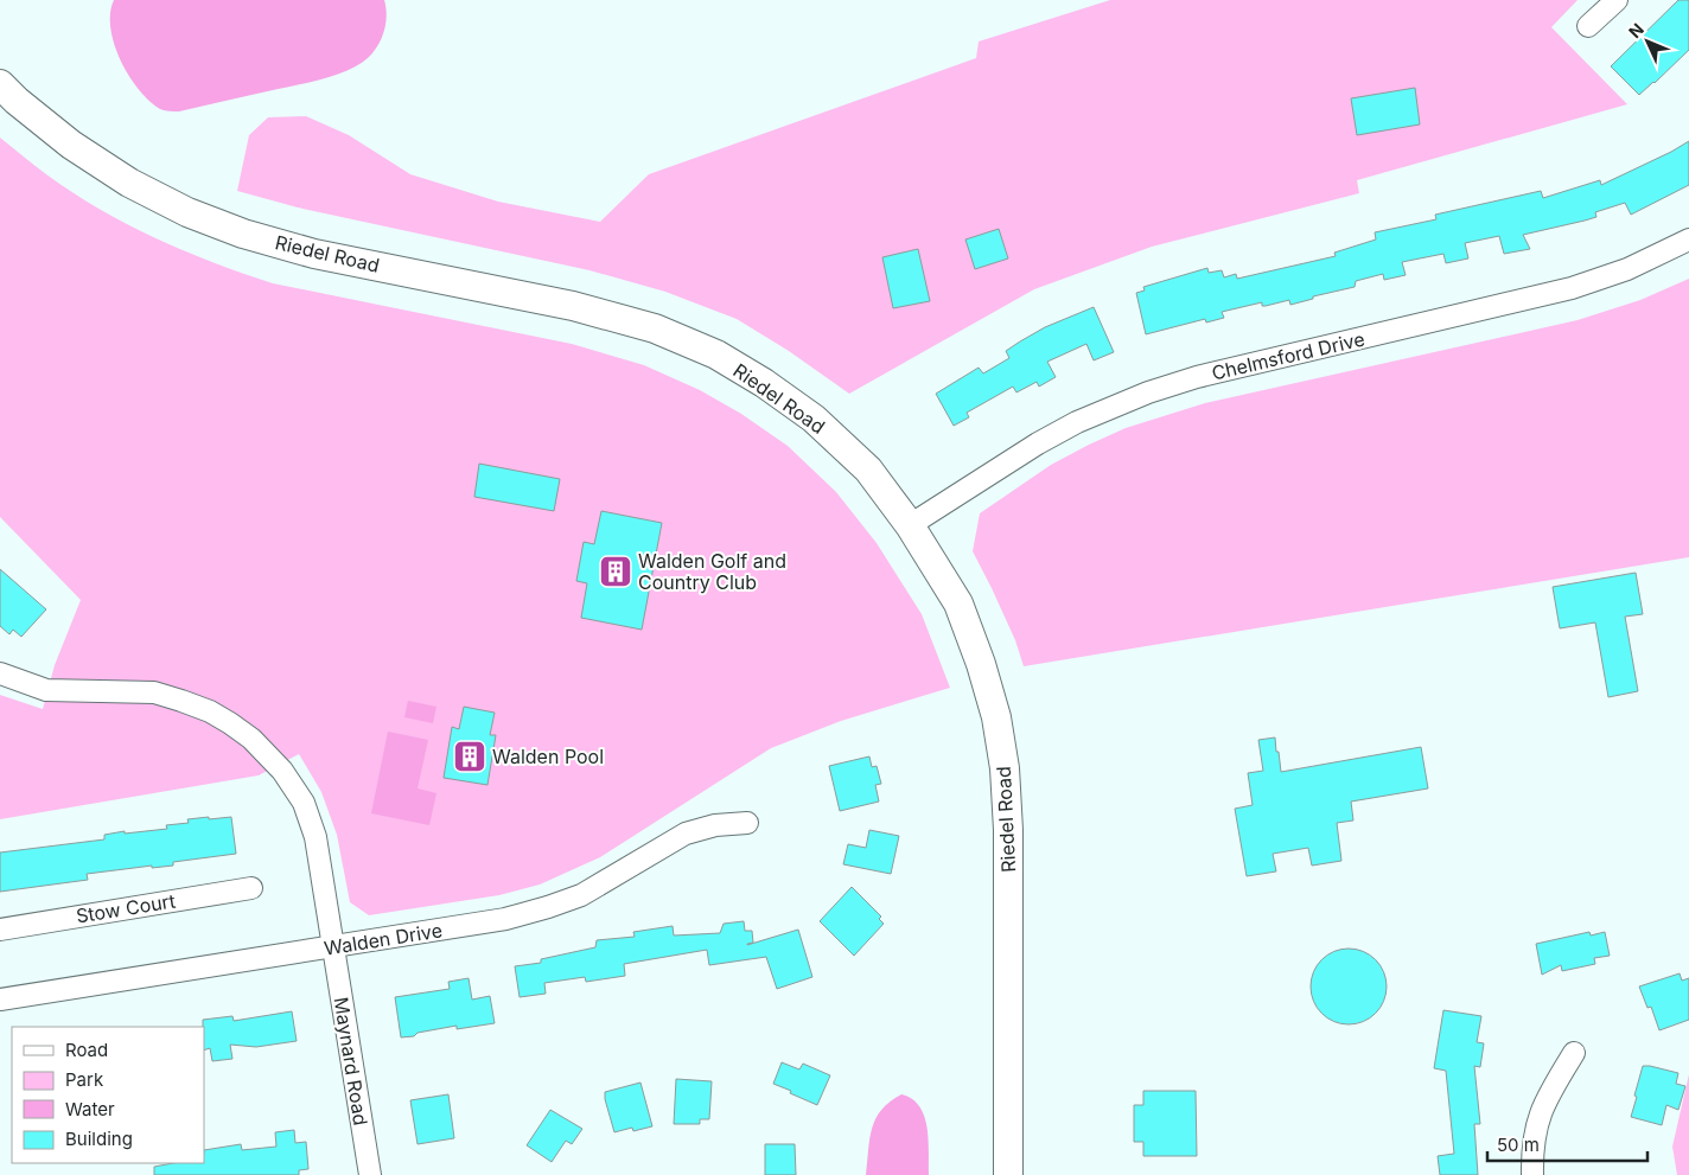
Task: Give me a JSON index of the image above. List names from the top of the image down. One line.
{"streets":{"street":["Riedel Road","Chelmsford Drive","Stow Court","Walden Drive","Maynard Road"]},"crossings":[["Riedel Road","Chelmsford Drive"],["Walden Drive","Maynard Road"]],"places":{"building":["Walden Golf and Country Club","Walden Pool"]},"legend":["Road","Park","Water","Building"],"scale_bar":"50 m","north":"top left"}
